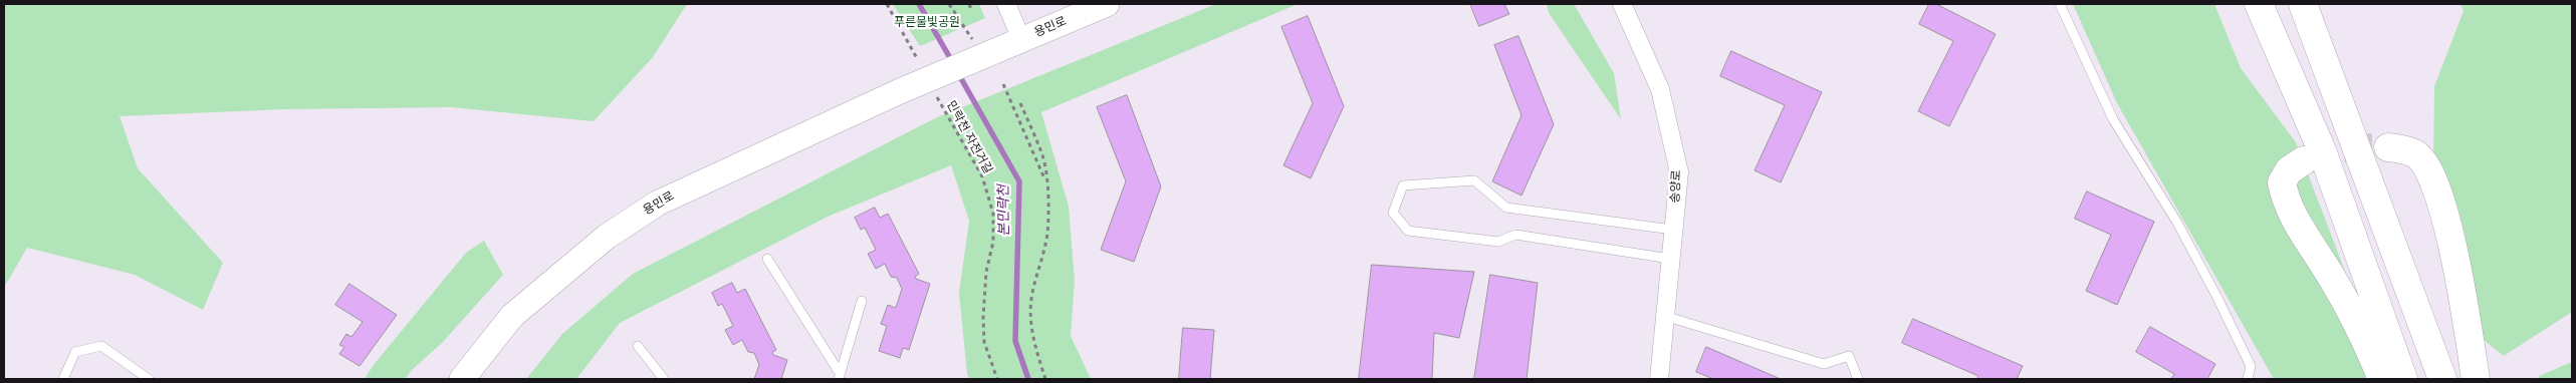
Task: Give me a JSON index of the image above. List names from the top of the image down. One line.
{"streets":{"street":["용민로","송양로"],"path":["민락천 자전거길"]},"crossings":[["용민로","민락천 자전거길"]],"water":["본민락천"],"parks":["푸른물빛공원"]}
